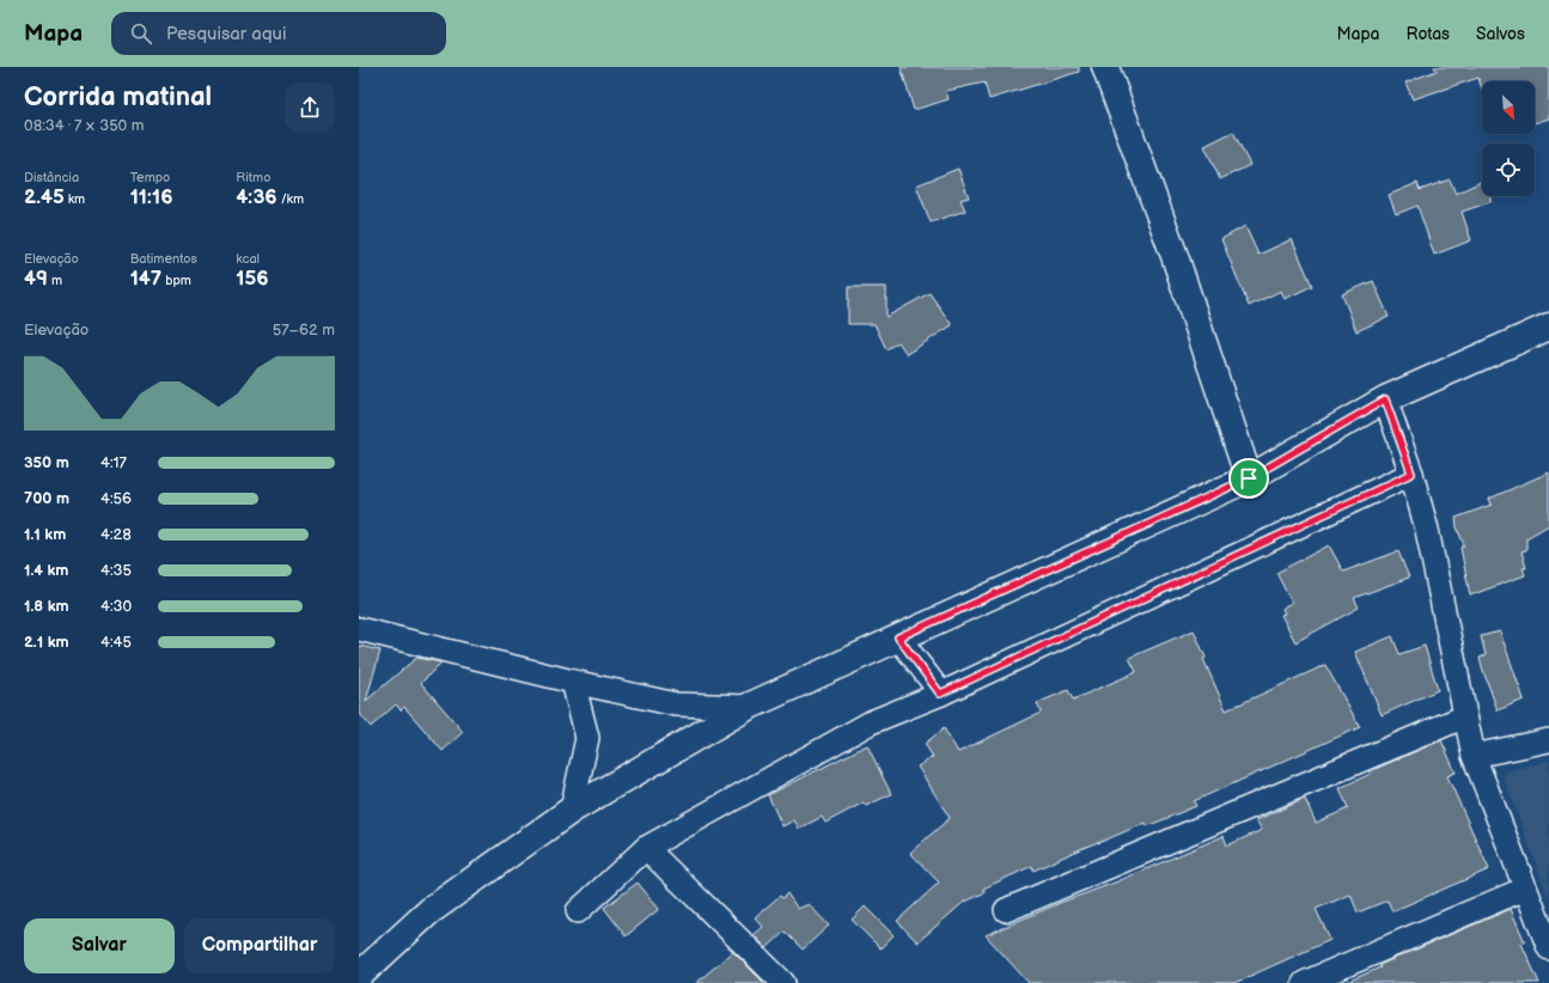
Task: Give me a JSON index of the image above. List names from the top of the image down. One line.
{"north":"bottom right","page":{"header":"Mapa","search":"Pesquisar aqui","nav":["Mapa","Rotas","Salvos"],"heading":["Corrida matinal","08:34 · 7 × 350 m"],"stats":[["Distância","2.45 km"],["Tempo","11:16"],["Ritmo","4:36 /km"],["Elevação","49 m"],["Batimentos","147 bpm"],["kcal","156"]],"chart":["Elevação","57–62 m"],"list":[{"name":"350 m","note":"4:17"},{"name":"700 m","note":"4:56"},{"name":"1.1 km","note":"4:28"},{"name":"1.4 km","note":"4:35"},{"name":"1.8 km","note":"4:30"},{"name":"2.1 km","note":"4:45"}],"buttons":["Salvar","Compartilhar"]}}
